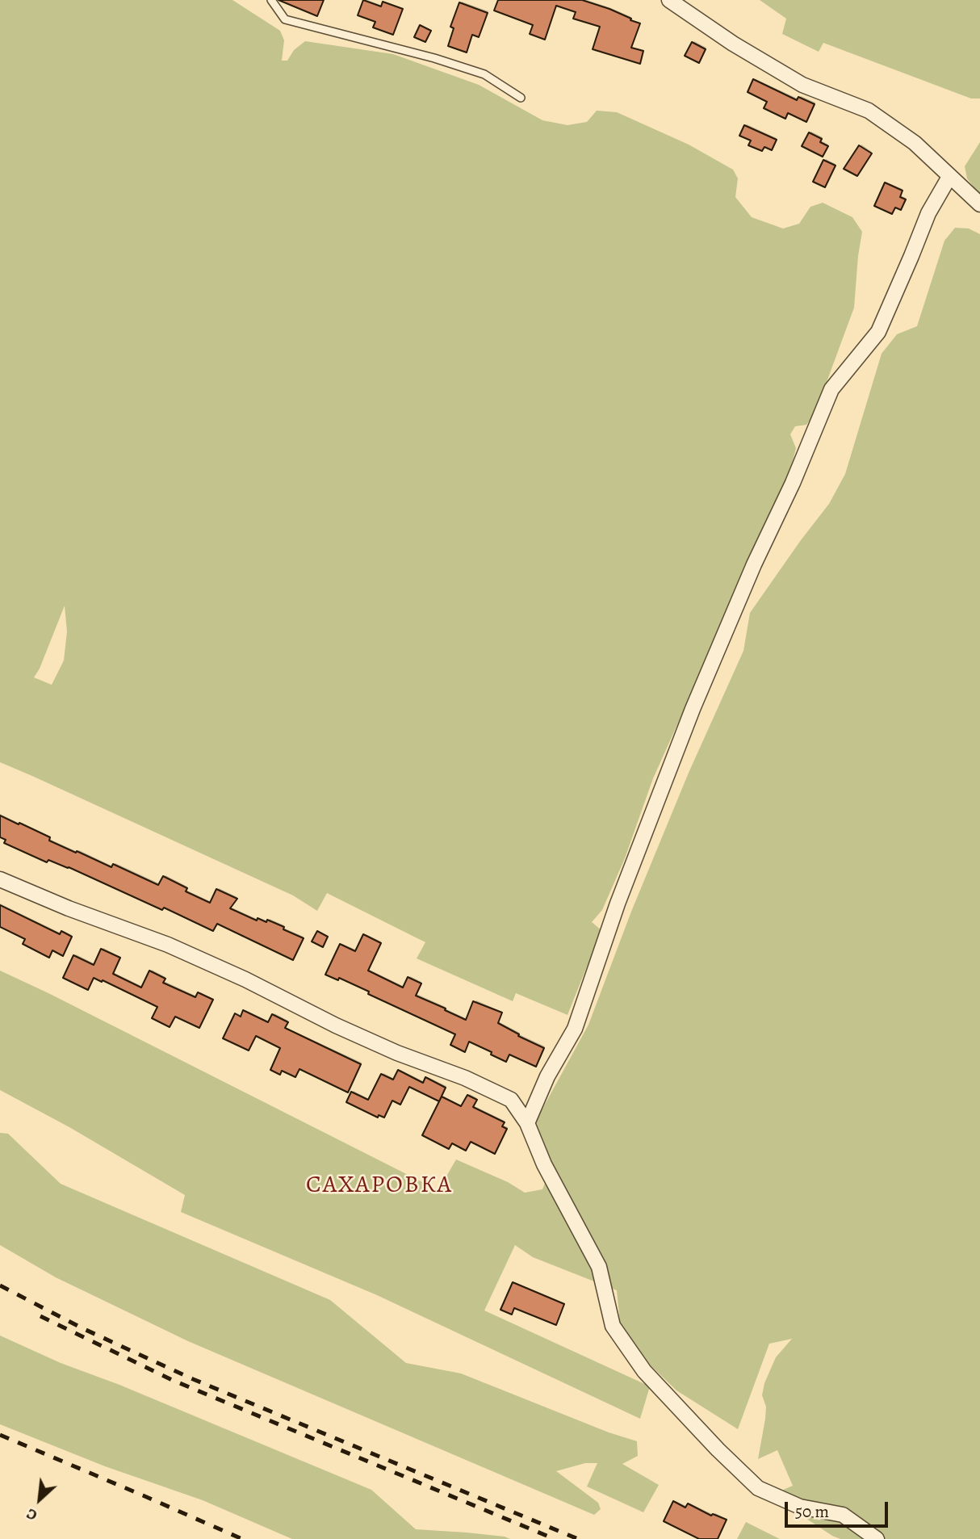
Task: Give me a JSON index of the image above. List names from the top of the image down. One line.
{"districts":["САХАРОВКА"],"scale_bar":"50 m","north":"bottom left"}
